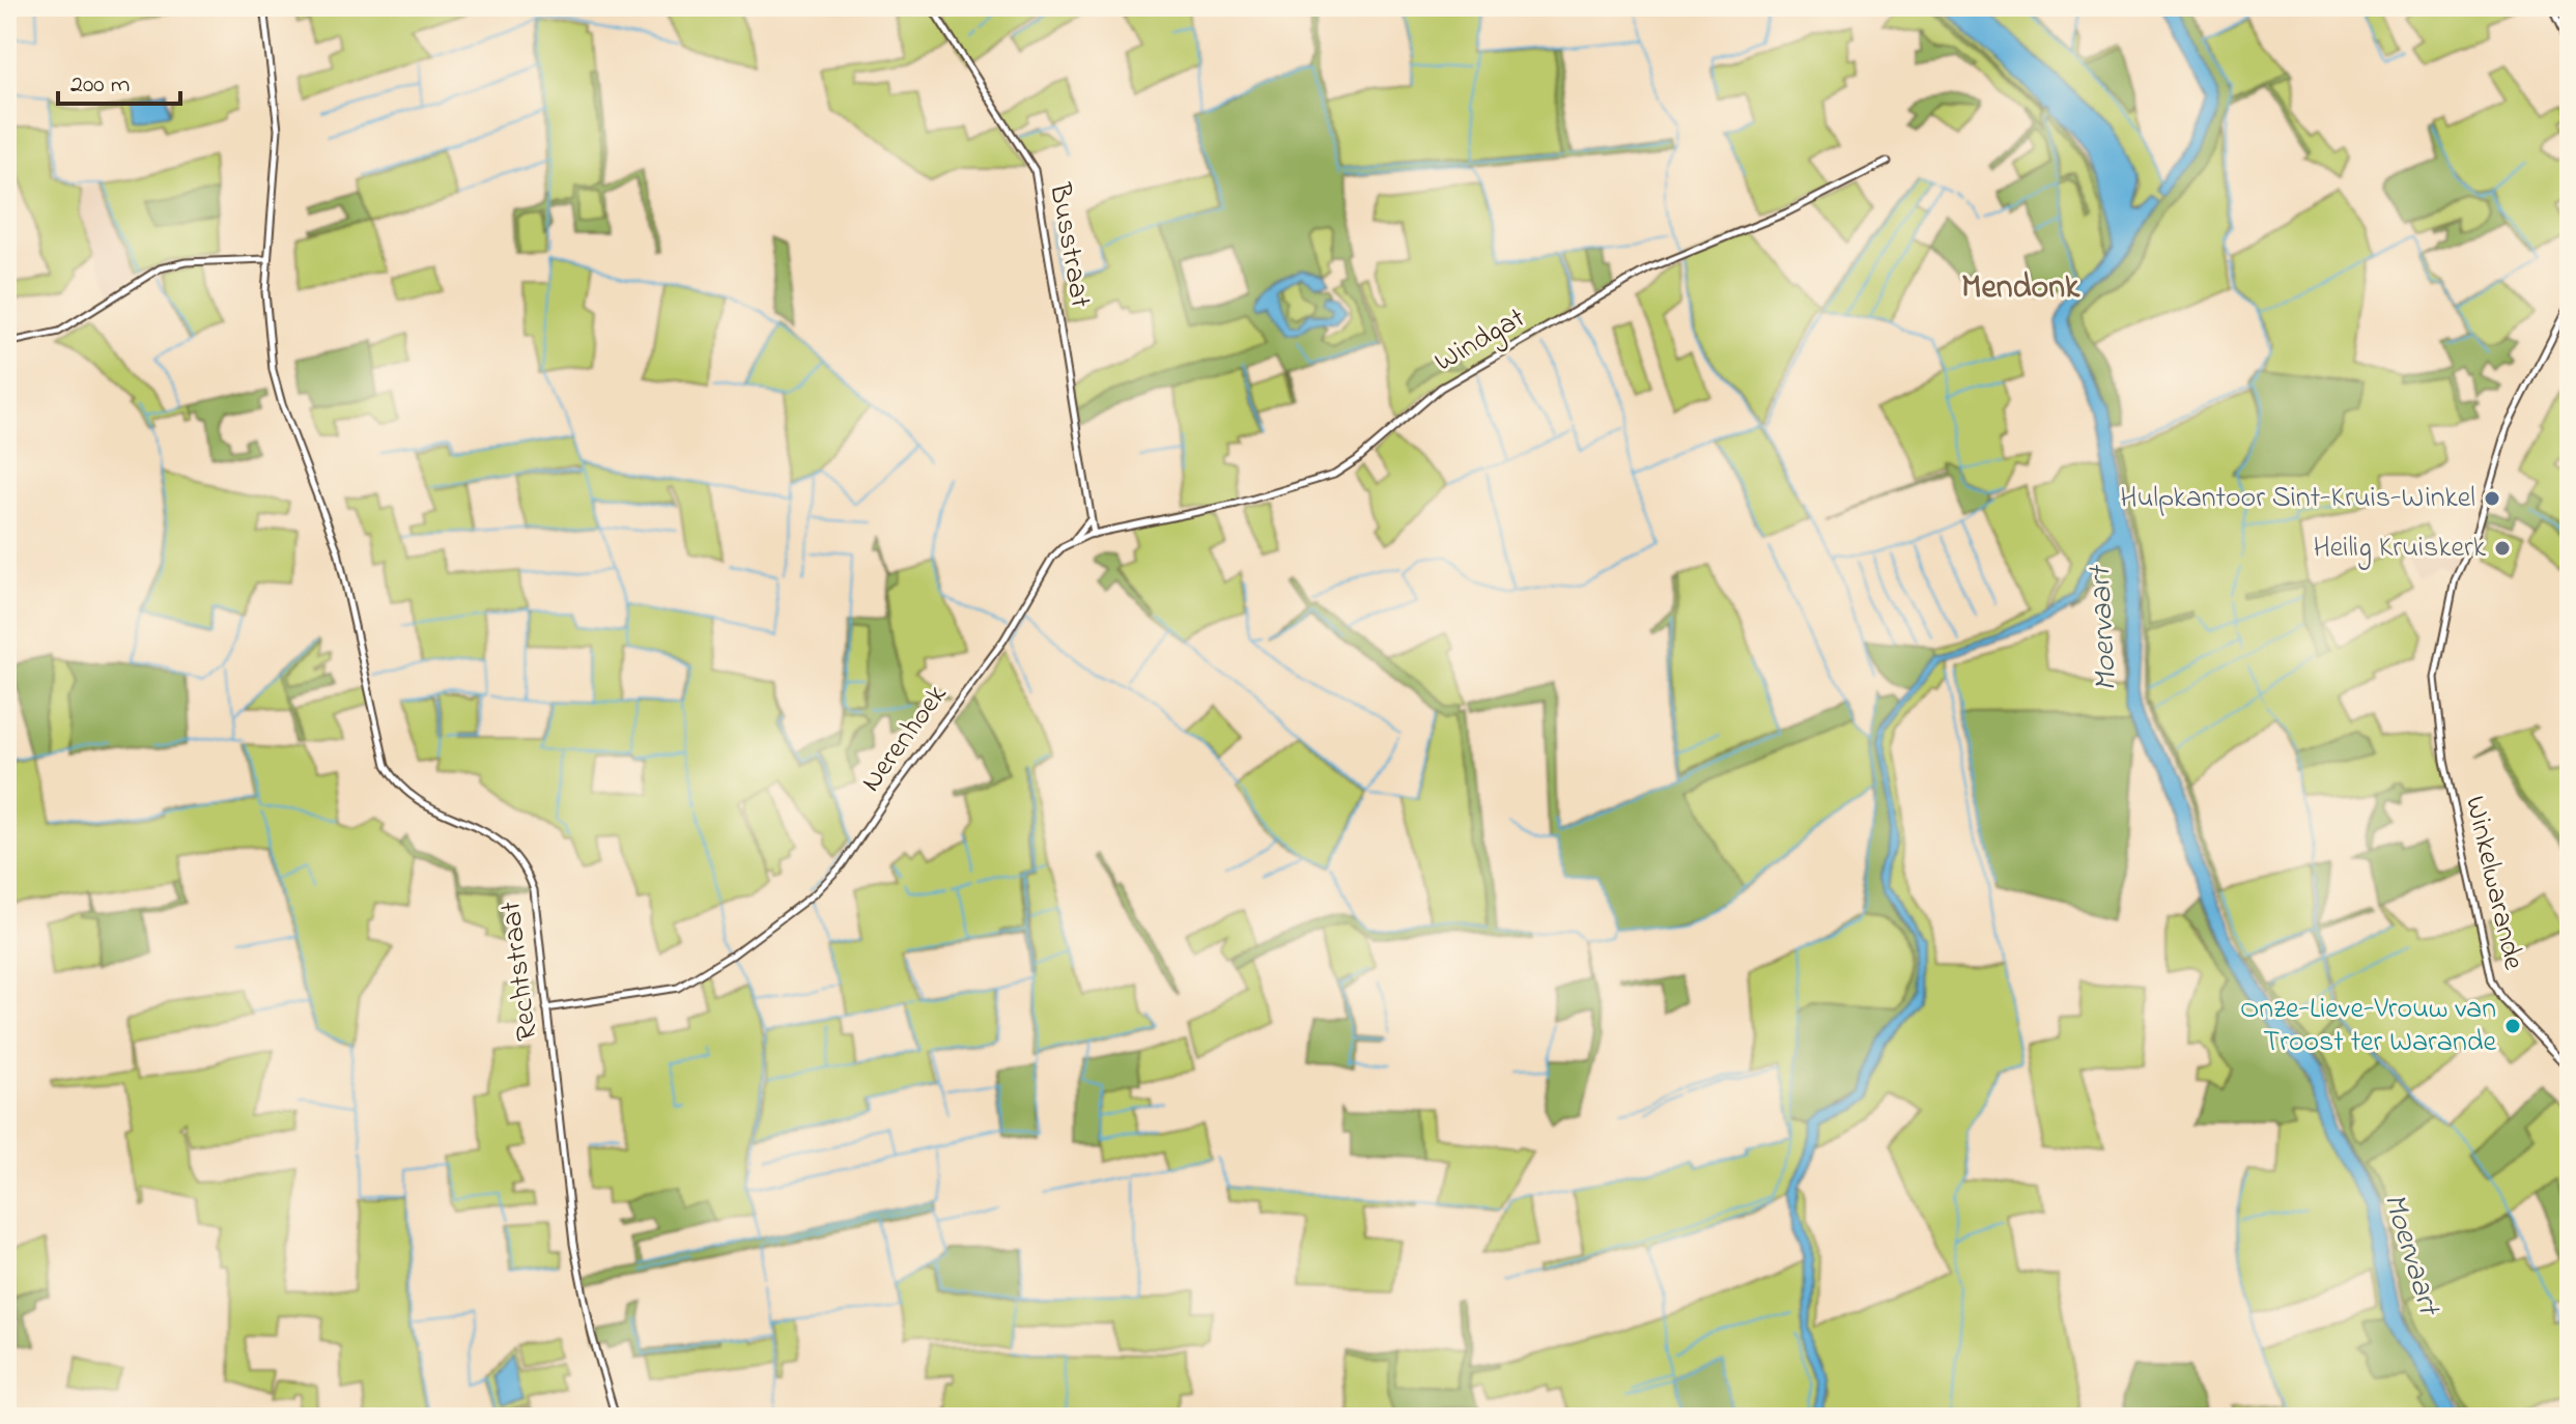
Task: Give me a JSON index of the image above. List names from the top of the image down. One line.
{"streets":{"street":["Busstraat","Windgat","Nerenhoek","Winkelwarande","Rechtstraat"]},"crossings":[["Busstraat","Windgat"],["Busstraat","Nerenhoek"],["Windgat","Nerenhoek"],["Nerenhoek","Rechtstraat"]],"districts":["Mendonk"],"water":["Moervaart"],"places":["Hulpkantoor Sint-Kruis-Winkel","Heilig Kruiskerk","Onze-Lieve-Vrouw van Troost ter Warande"],"scale_bar":"200 m"}
